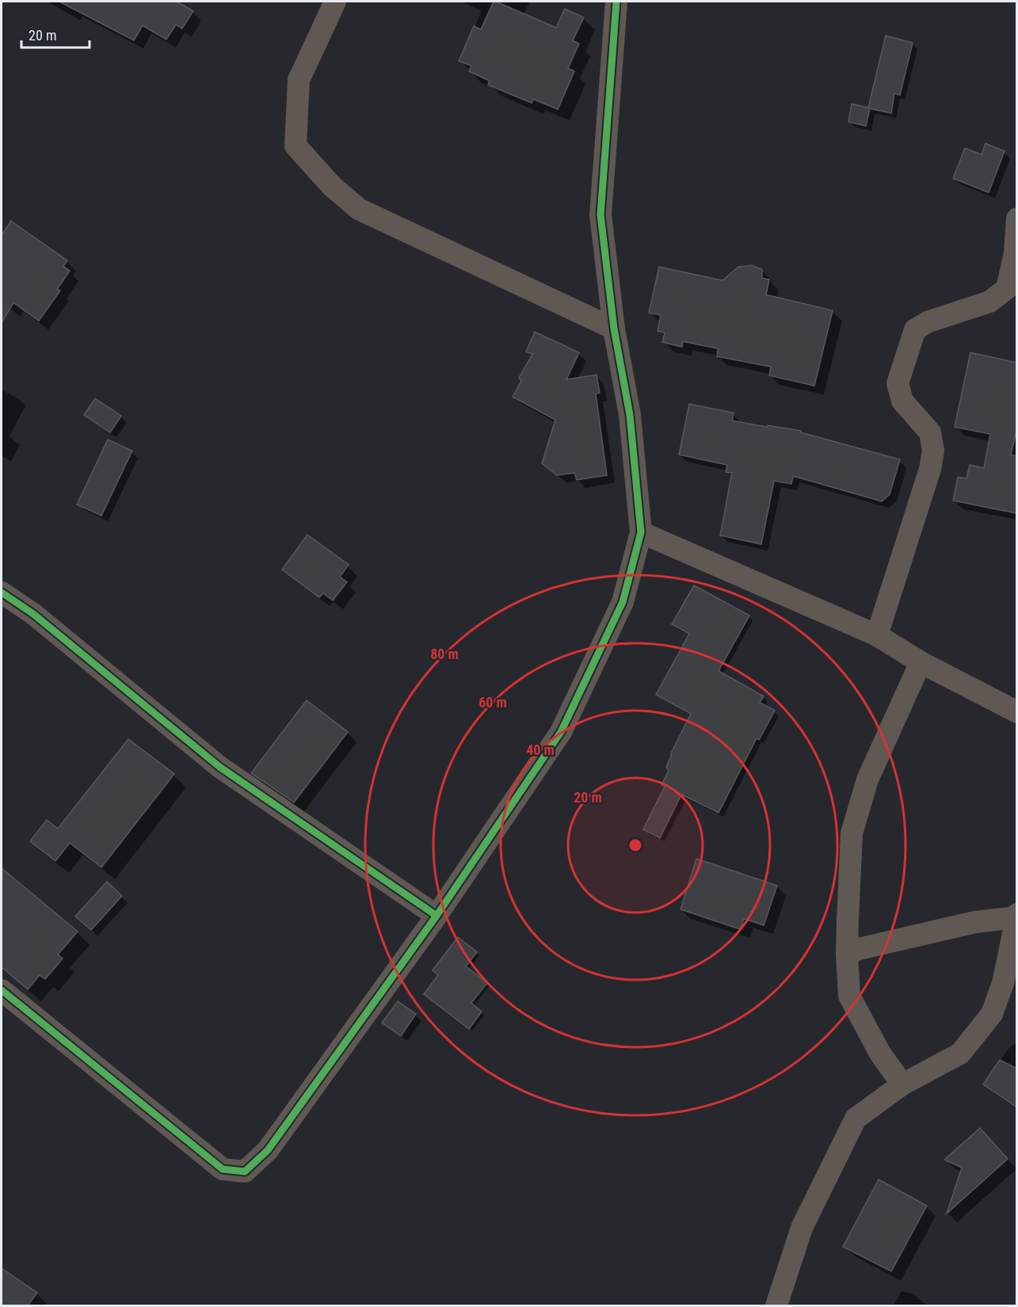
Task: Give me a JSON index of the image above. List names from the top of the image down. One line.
{"scale_bar":"20 m","rings":["80 m","60 m","40 m","20 m"]}
